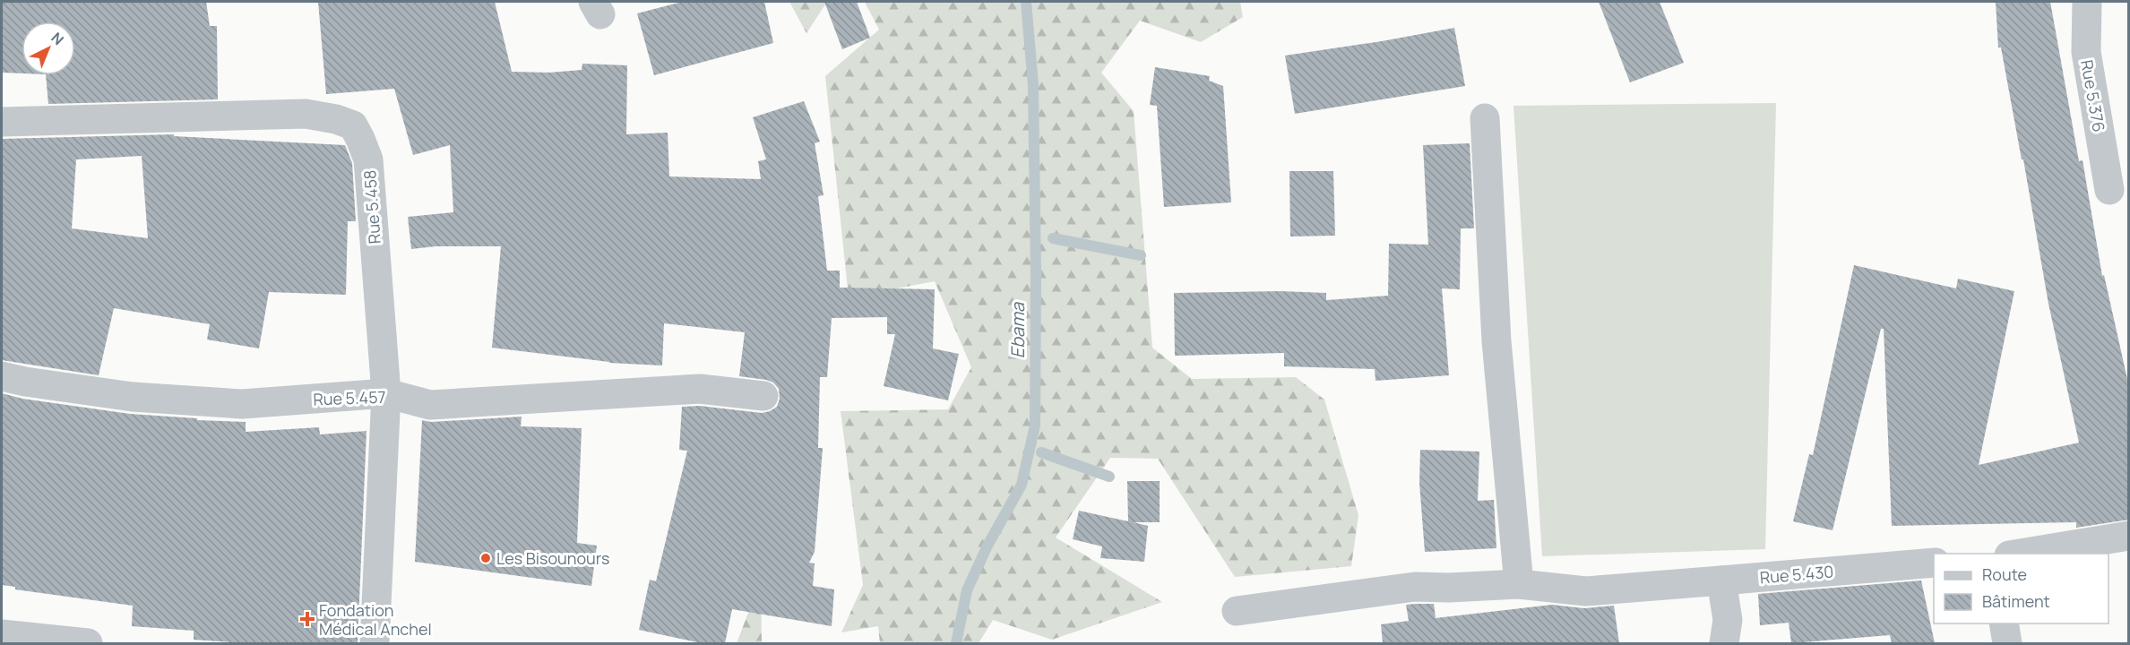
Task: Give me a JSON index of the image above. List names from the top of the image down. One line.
{"streets":{"street":["Rue 5.376","Rue 5.458","Rue 5.457","Rue 5.430"]},"crossings":[["Rue 5.458","Rue 5.457"]],"water":["Ebama"],"places":{"other":["Les Bisounours"],"health":["Fondation Médical Anchel"]},"legend":["Route","Bâtiment"],"north":"top right"}
